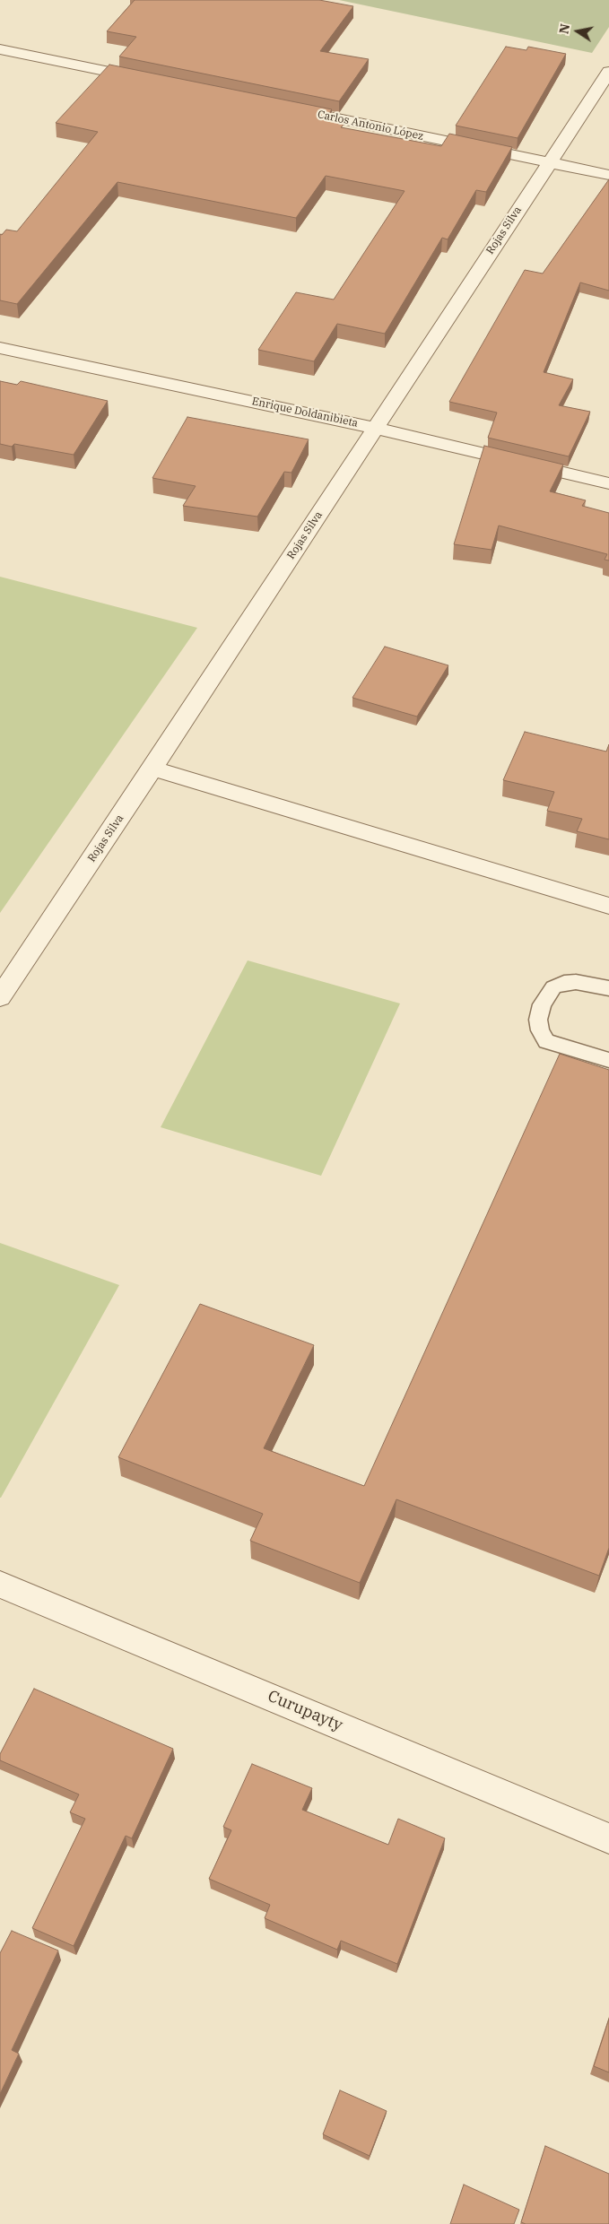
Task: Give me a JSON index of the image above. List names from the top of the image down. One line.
{"streets":{"street":["Carlos Antonio López","Rojas Silva","Enrique Doldanibieta","Curupayty"]},"crossings":[["Carlos Antonio López","Rojas Silva"],["Rojas Silva","Enrique Doldanibieta"]],"north":"left"}
